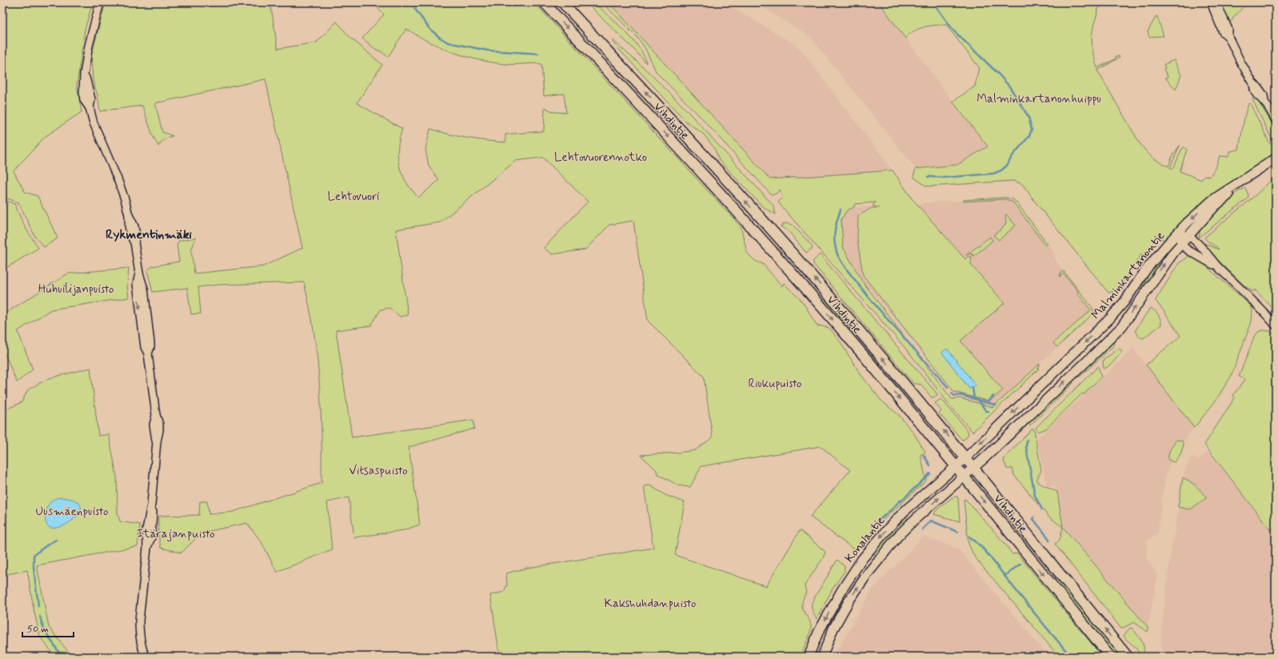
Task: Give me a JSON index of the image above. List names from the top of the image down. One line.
{"streets":{"main road":["Vihdintie","Malminkartanontie","Konalantie"]},"crossings":[["Vihdintie","Malminkartanontie"],["Vihdintie","Konalantie"],["Malminkartanontie","Konalantie"]],"districts":["Rykmentinmäki"],"parks":["Malminkartanonhuippu","Lehtovuorennotko","Lehtovuori","Huhuilijanpuisto","Riukupuisto","Vitsaspuisto","Uusmäenpuisto","Itärajanpuisto","Kakshuhdanpuisto"],"scale_bar":"50 m"}
